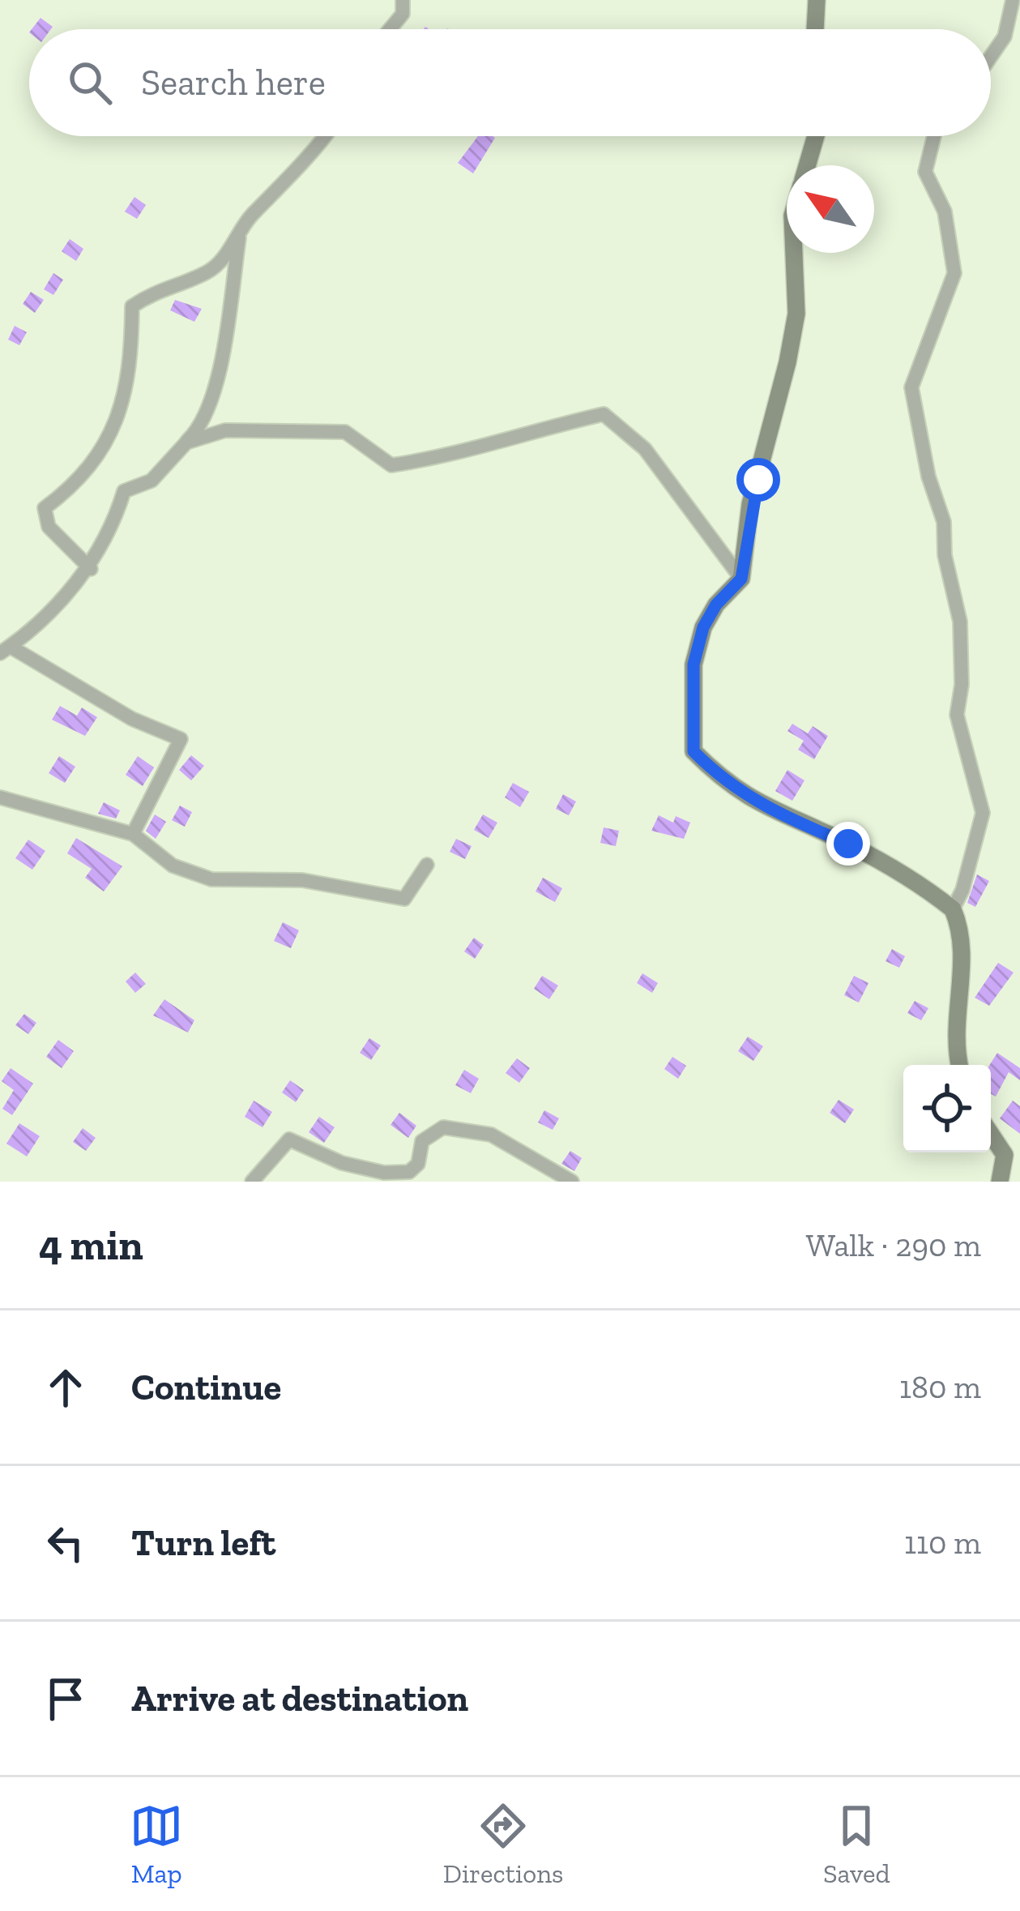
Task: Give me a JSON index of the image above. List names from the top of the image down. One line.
{"north":"top left","page":{"search":"Search here","heading":["4 min","Walk · 290 m"],"list":[["Continue","180 m"],["Turn left","110 m"],"Arrive at destination"],"nav":["Map","Directions","Saved"]}}
